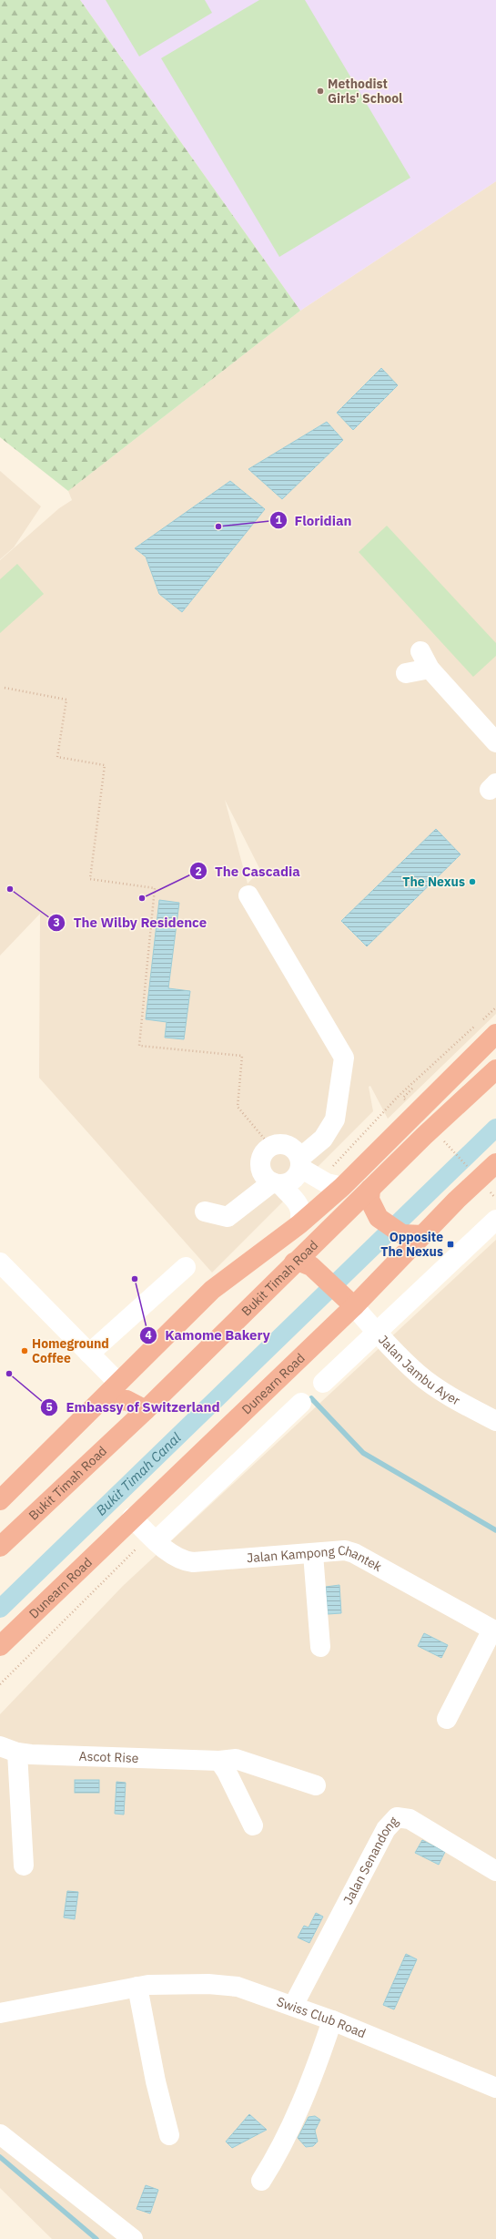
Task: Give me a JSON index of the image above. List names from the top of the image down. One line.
{"streets":{"highway":["Bukit Timah Road","Dunearn Road"],"street":["Jalan Jambu Ayer","Jalan Kampong Chantek","Ascot Rise","Jalan Senandong","Swiss Club Road"]},"crossings":[["Jalan Jambu Ayer","Dunearn Road"],["Dunearn Road","Jalan Kampong Chantek"],["Jalan Senandong","Swiss Club Road"]],"water":["Bukit Timah Canal"],"places":{"other":["Methodist Girls' School","Floridian","The Nexus","The Wilby Residence","The Cascadia","Kamome Bakery","Homeground Coffee","Embassy of Switzerland"],"transit":["Opposite The Nexus"]}}
